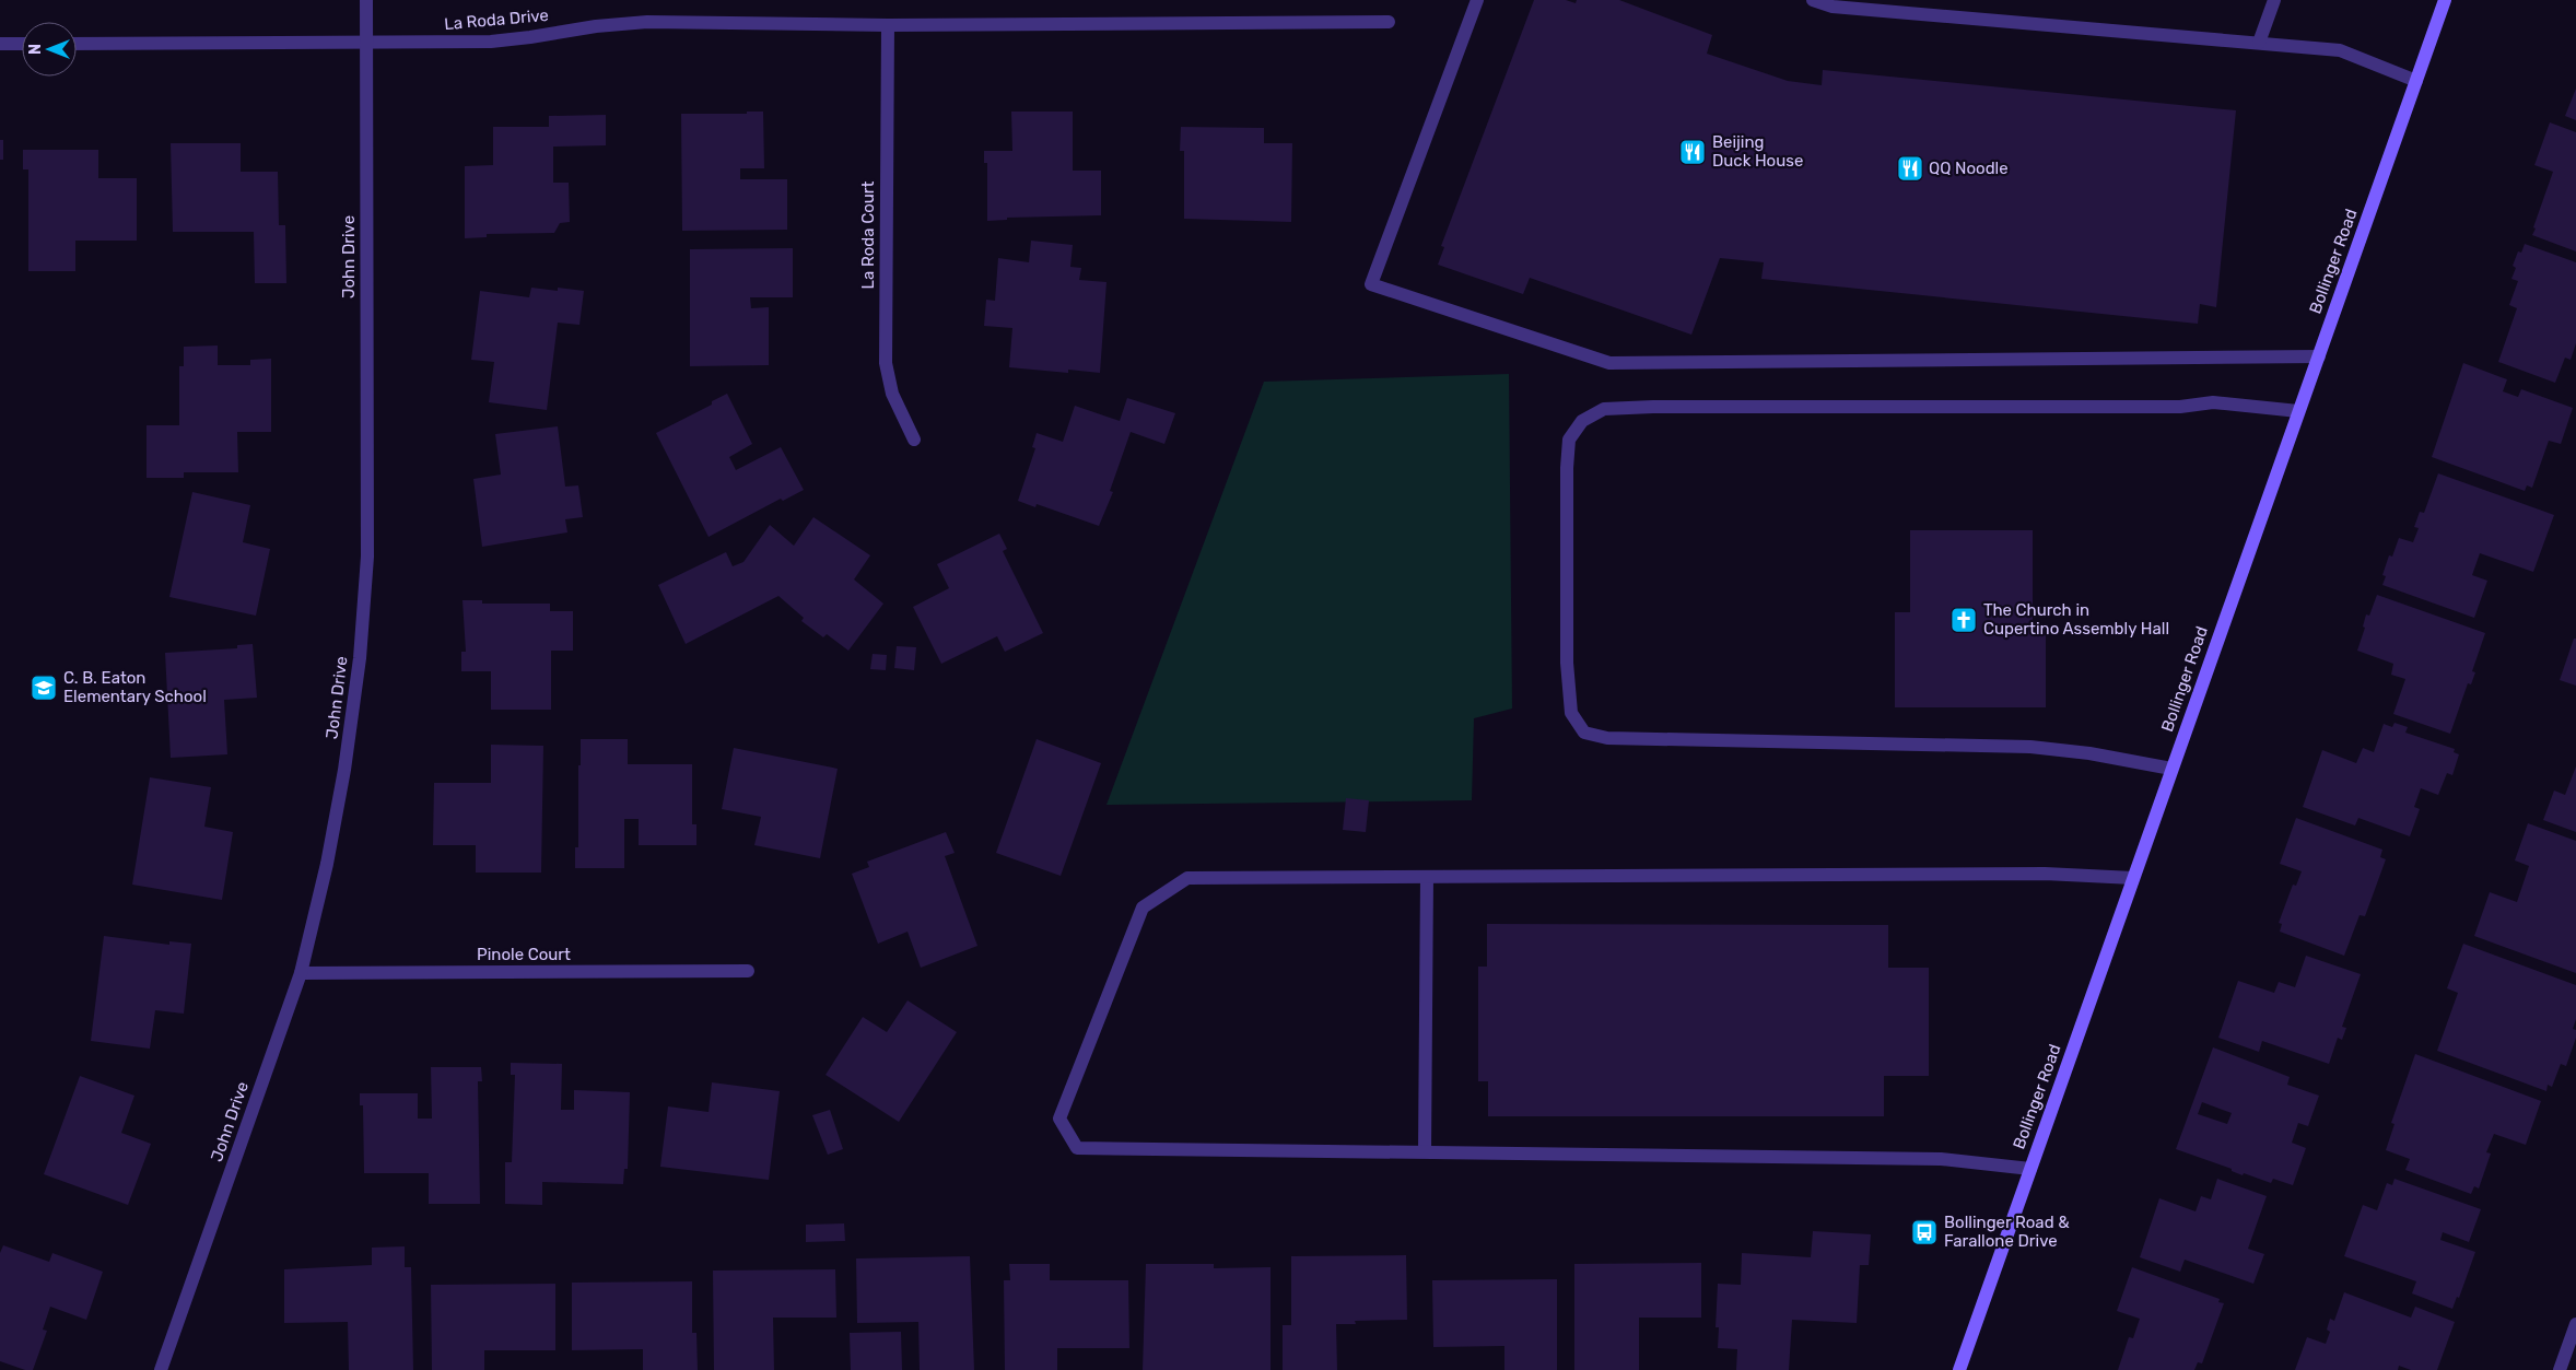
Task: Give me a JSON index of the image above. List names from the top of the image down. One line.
{"streets":{"main road":["Bollinger Road"],"street":["La Roda Drive","La Roda Court","John Drive","Pinole Court"]},"crossings":[["La Roda Drive","La Roda Court"],["La Roda Drive","John Drive"],["John Drive","Pinole Court"]],"places":{"restaurant":["Beijing Duck House","QQ Noodle"],"church":["The Church in Cupertino Assembly Hall"],"school or university":["C. B. Eaton Elementary School"],"bus stop":["Bollinger Road & Farallone Drive"]},"north":"left"}
